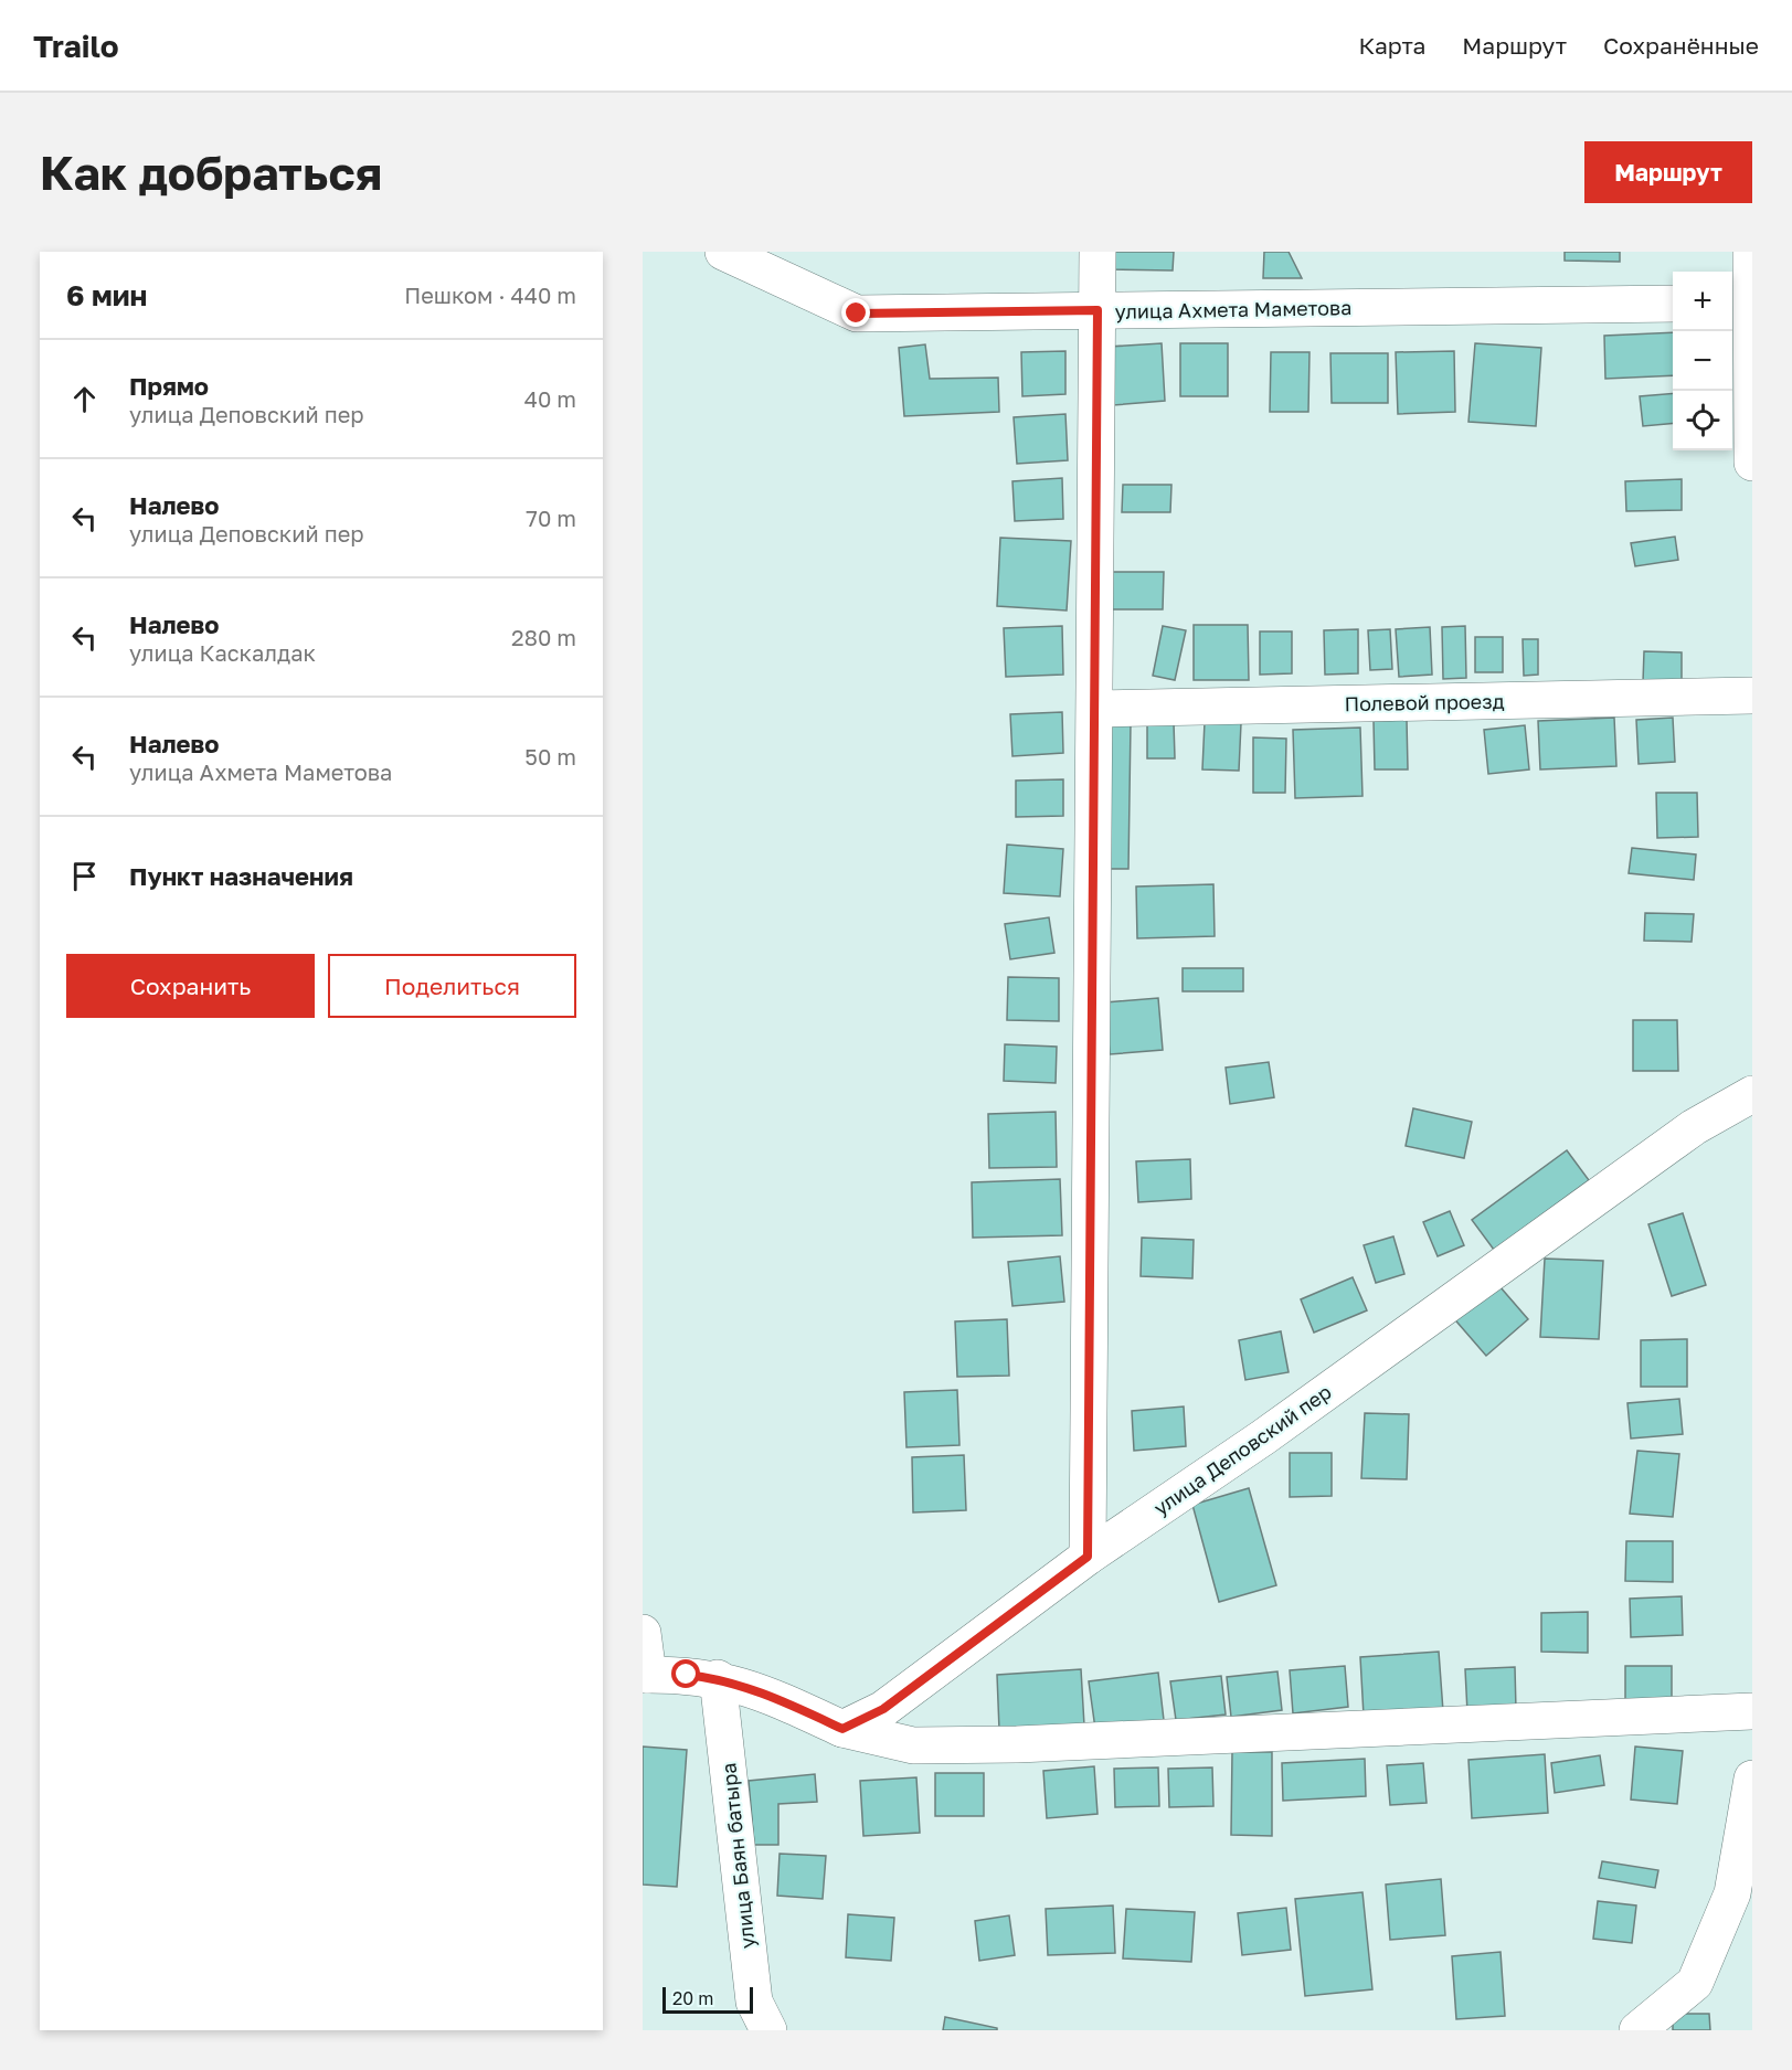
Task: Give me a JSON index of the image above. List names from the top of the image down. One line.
{"streets":{"street":["улица Ахмета Маметова","Полевой проезд","улица Деповский пер","улица Баян батыра"]},"scale_bar":"20 m","page":{"header":"Trailo","nav":["Карта","Маршрут","Сохранённые"],"buttons":["Маршрут",["Сохранить","Поделиться"]],"title":"Как добраться","heading":["6 мин","Пешком · 440 m"],"map_buttons":["+","−"],"list":[["Прямо","улица Деповский пер","40 m"],["Налево","улица Деповский пер","70 m"],["Налево","улица Каскалдак","280 m"],["Налево","улица Ахмета Маметова","50 m"],"Пункт назначения"],"scale":"20 m"}}
